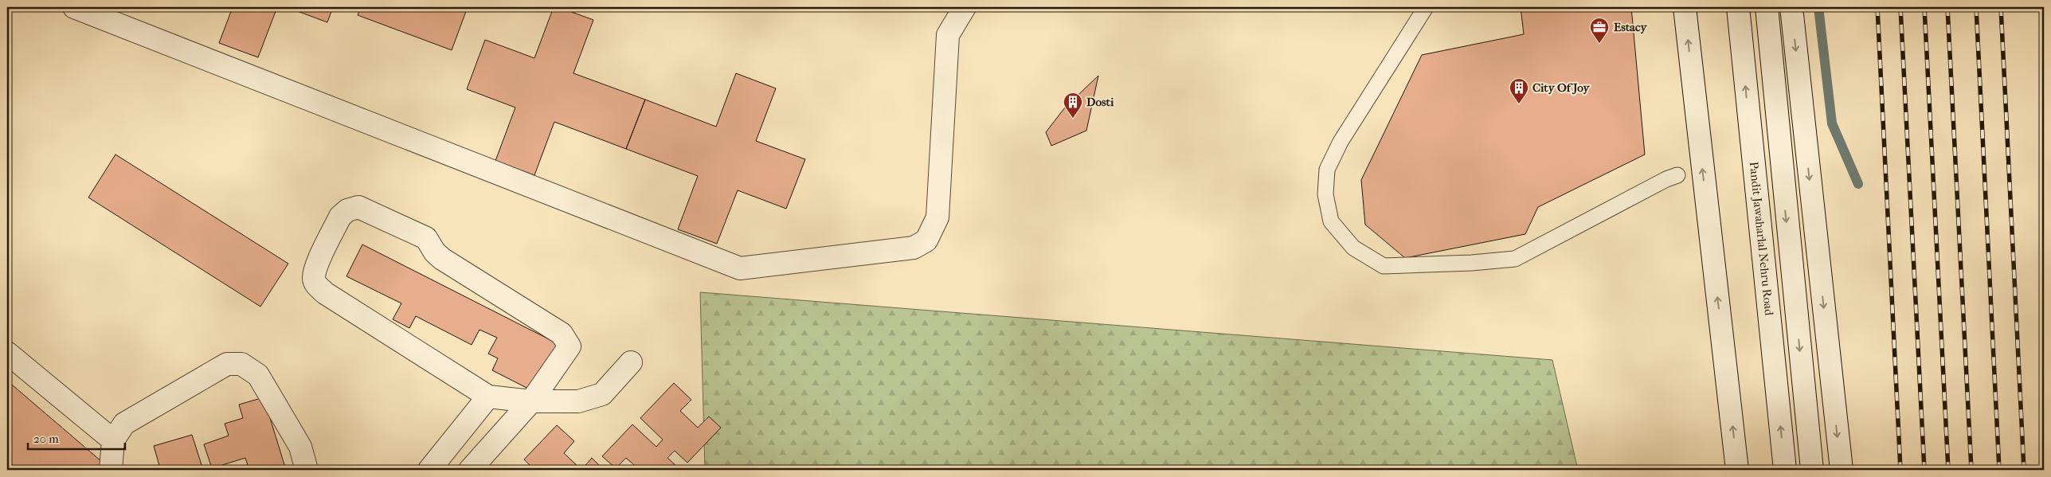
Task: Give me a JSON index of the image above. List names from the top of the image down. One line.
{"streets":{"street":["Pandit Jawaharlal Nehru Road"]},"places":{"office":["Estacy"],"building":["City Of Joy","Dosti"]},"scale_bar":"20 m"}
